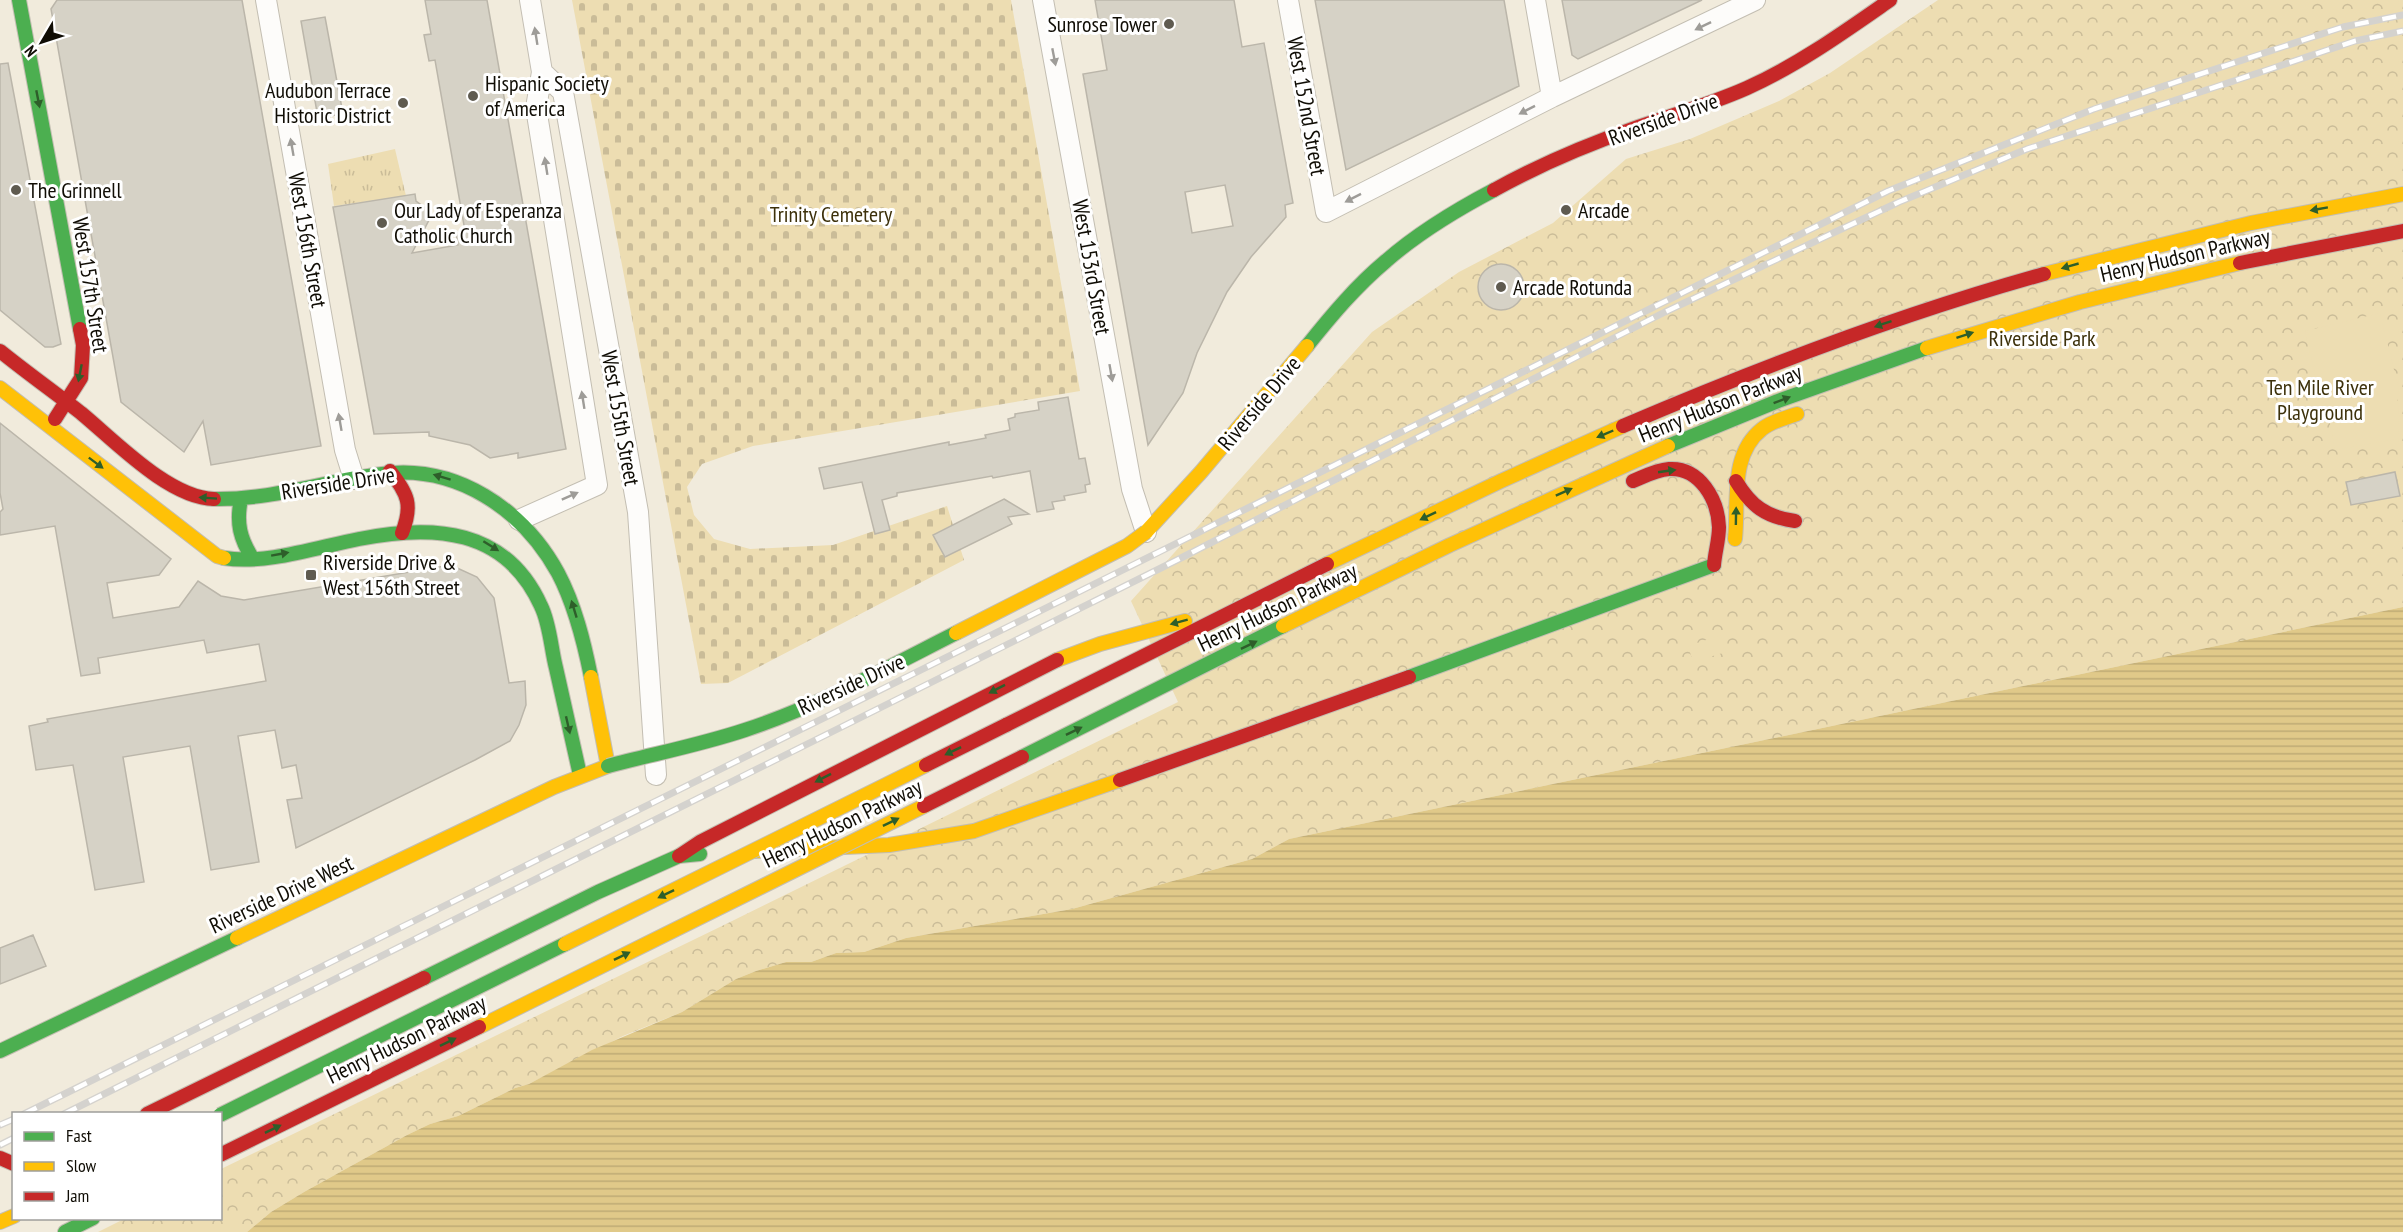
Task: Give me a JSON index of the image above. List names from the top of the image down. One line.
{"streets":{"main road":["Riverside Drive","Henry Hudson Parkway","West 157th Street","Riverside Drive West"],"street":["West 152nd Street","West 156th Street","West 153rd Street","West 155th Street"]},"crossings":[["Riverside Drive","West 156th Street"],["Riverside Drive","West 153rd Street"],["Riverside Drive","West 157th Street"],["Riverside Drive","West 155th Street"],["Riverside Drive","Riverside Drive West"]],"one_way":["West 156th Street","West 153rd Street","West 157th Street"],"parks":["Trinity Cemetery","Riverside Park","Ten Mile River Playground"],"places":{"other":["Sunrose Tower","Hispanic Society of America","Audubon Terrace Historic District","The Grinnell","Arcade","Our Lady of Esperanza Catholic Church","Arcade Rotunda"],"transit":["Riverside Drive & West 156th Street"]},"legend":["Fast","Slow","Jam"],"north":"bottom left"}
